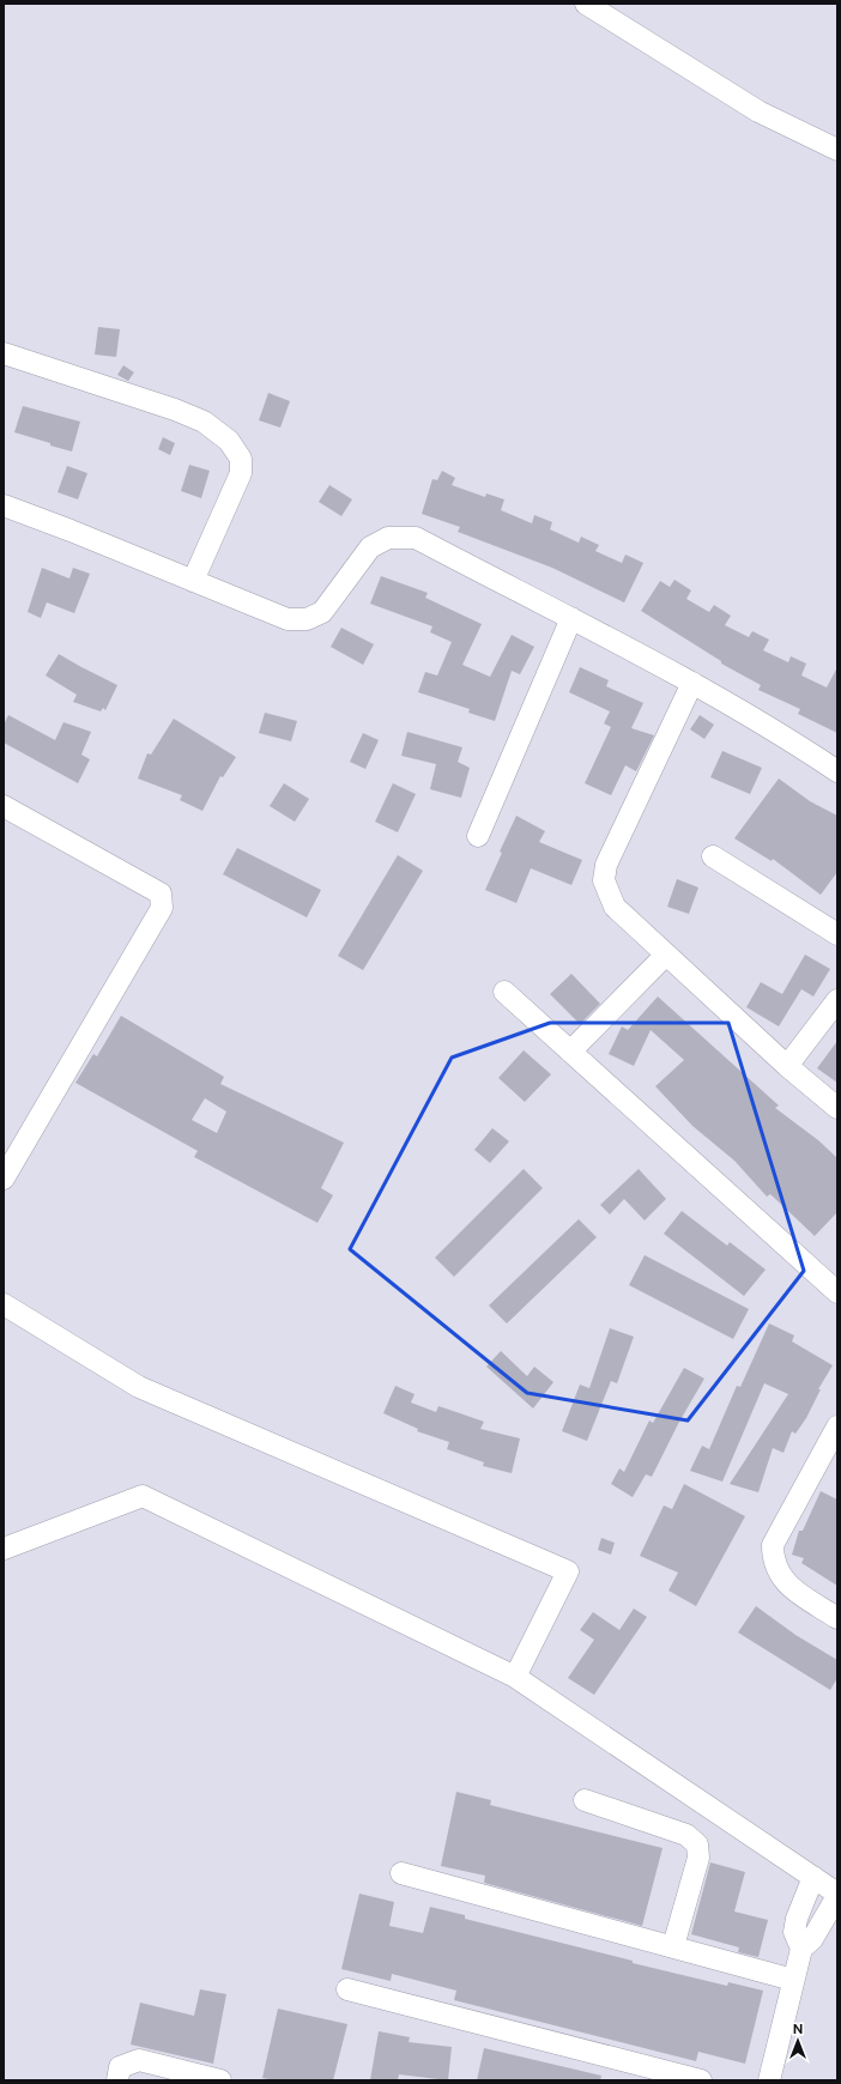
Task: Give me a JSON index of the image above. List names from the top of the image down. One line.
{"north":"top"}
